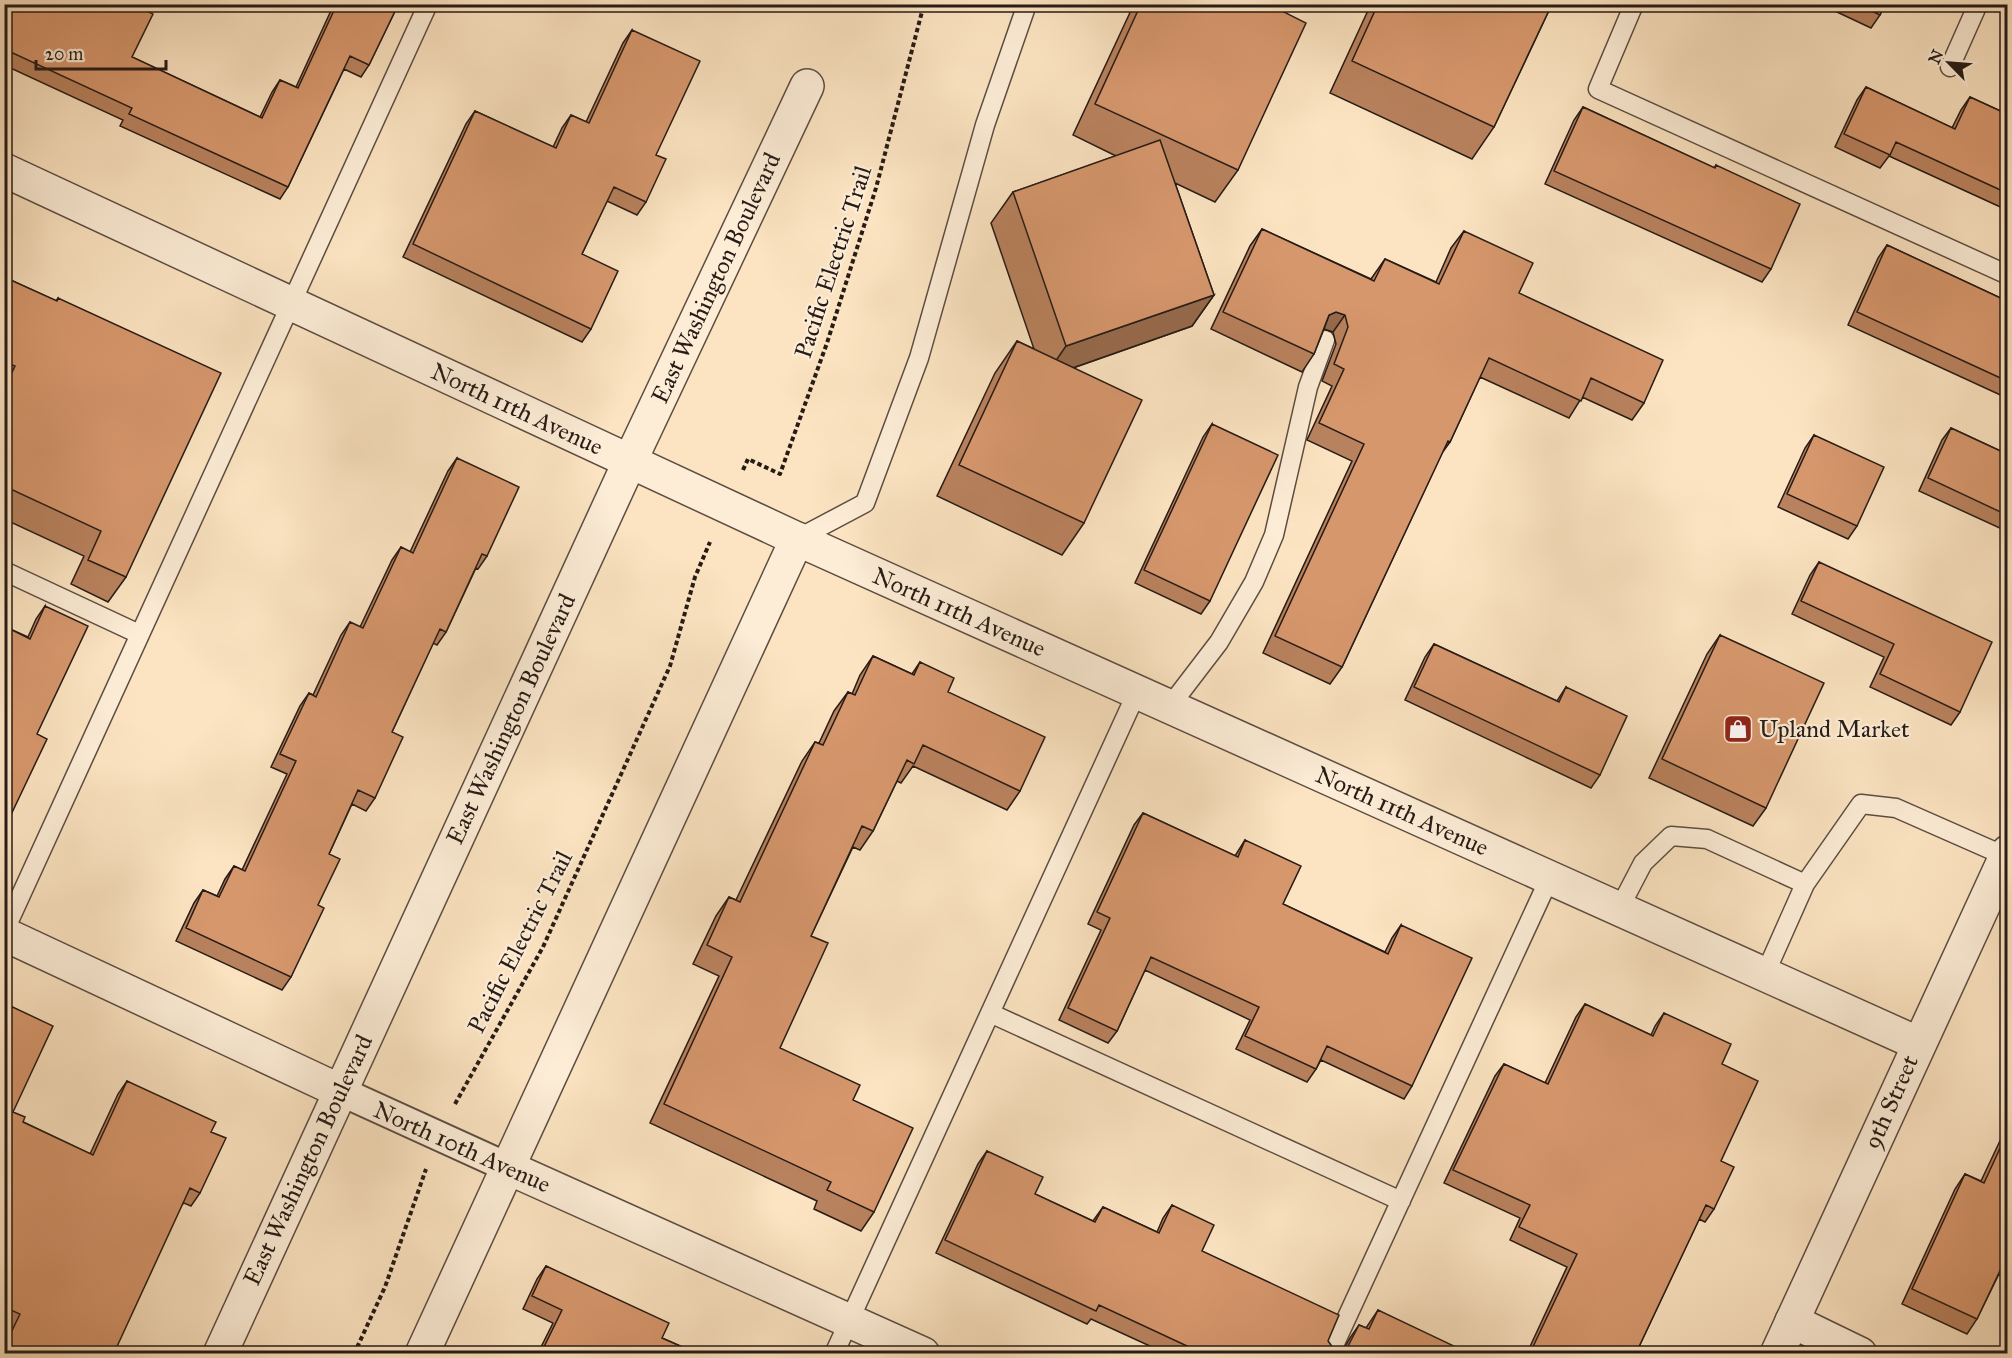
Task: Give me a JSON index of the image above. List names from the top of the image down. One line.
{"streets":{"street":["East Washington Boulevard","North 11th Avenue","9th Street","North 10th Avenue"],"path":["Pacific Electric Trail"]},"crossings":[["Pacific Electric Trail","North 10th Avenue"],["East Washington Boulevard","North 11th Avenue"],["East Washington Boulevard","North 10th Avenue"],["North 11th Avenue","9th Street"]],"places":{"shop":["Upland Market"]},"scale_bar":"20 m","north":"top left"}
